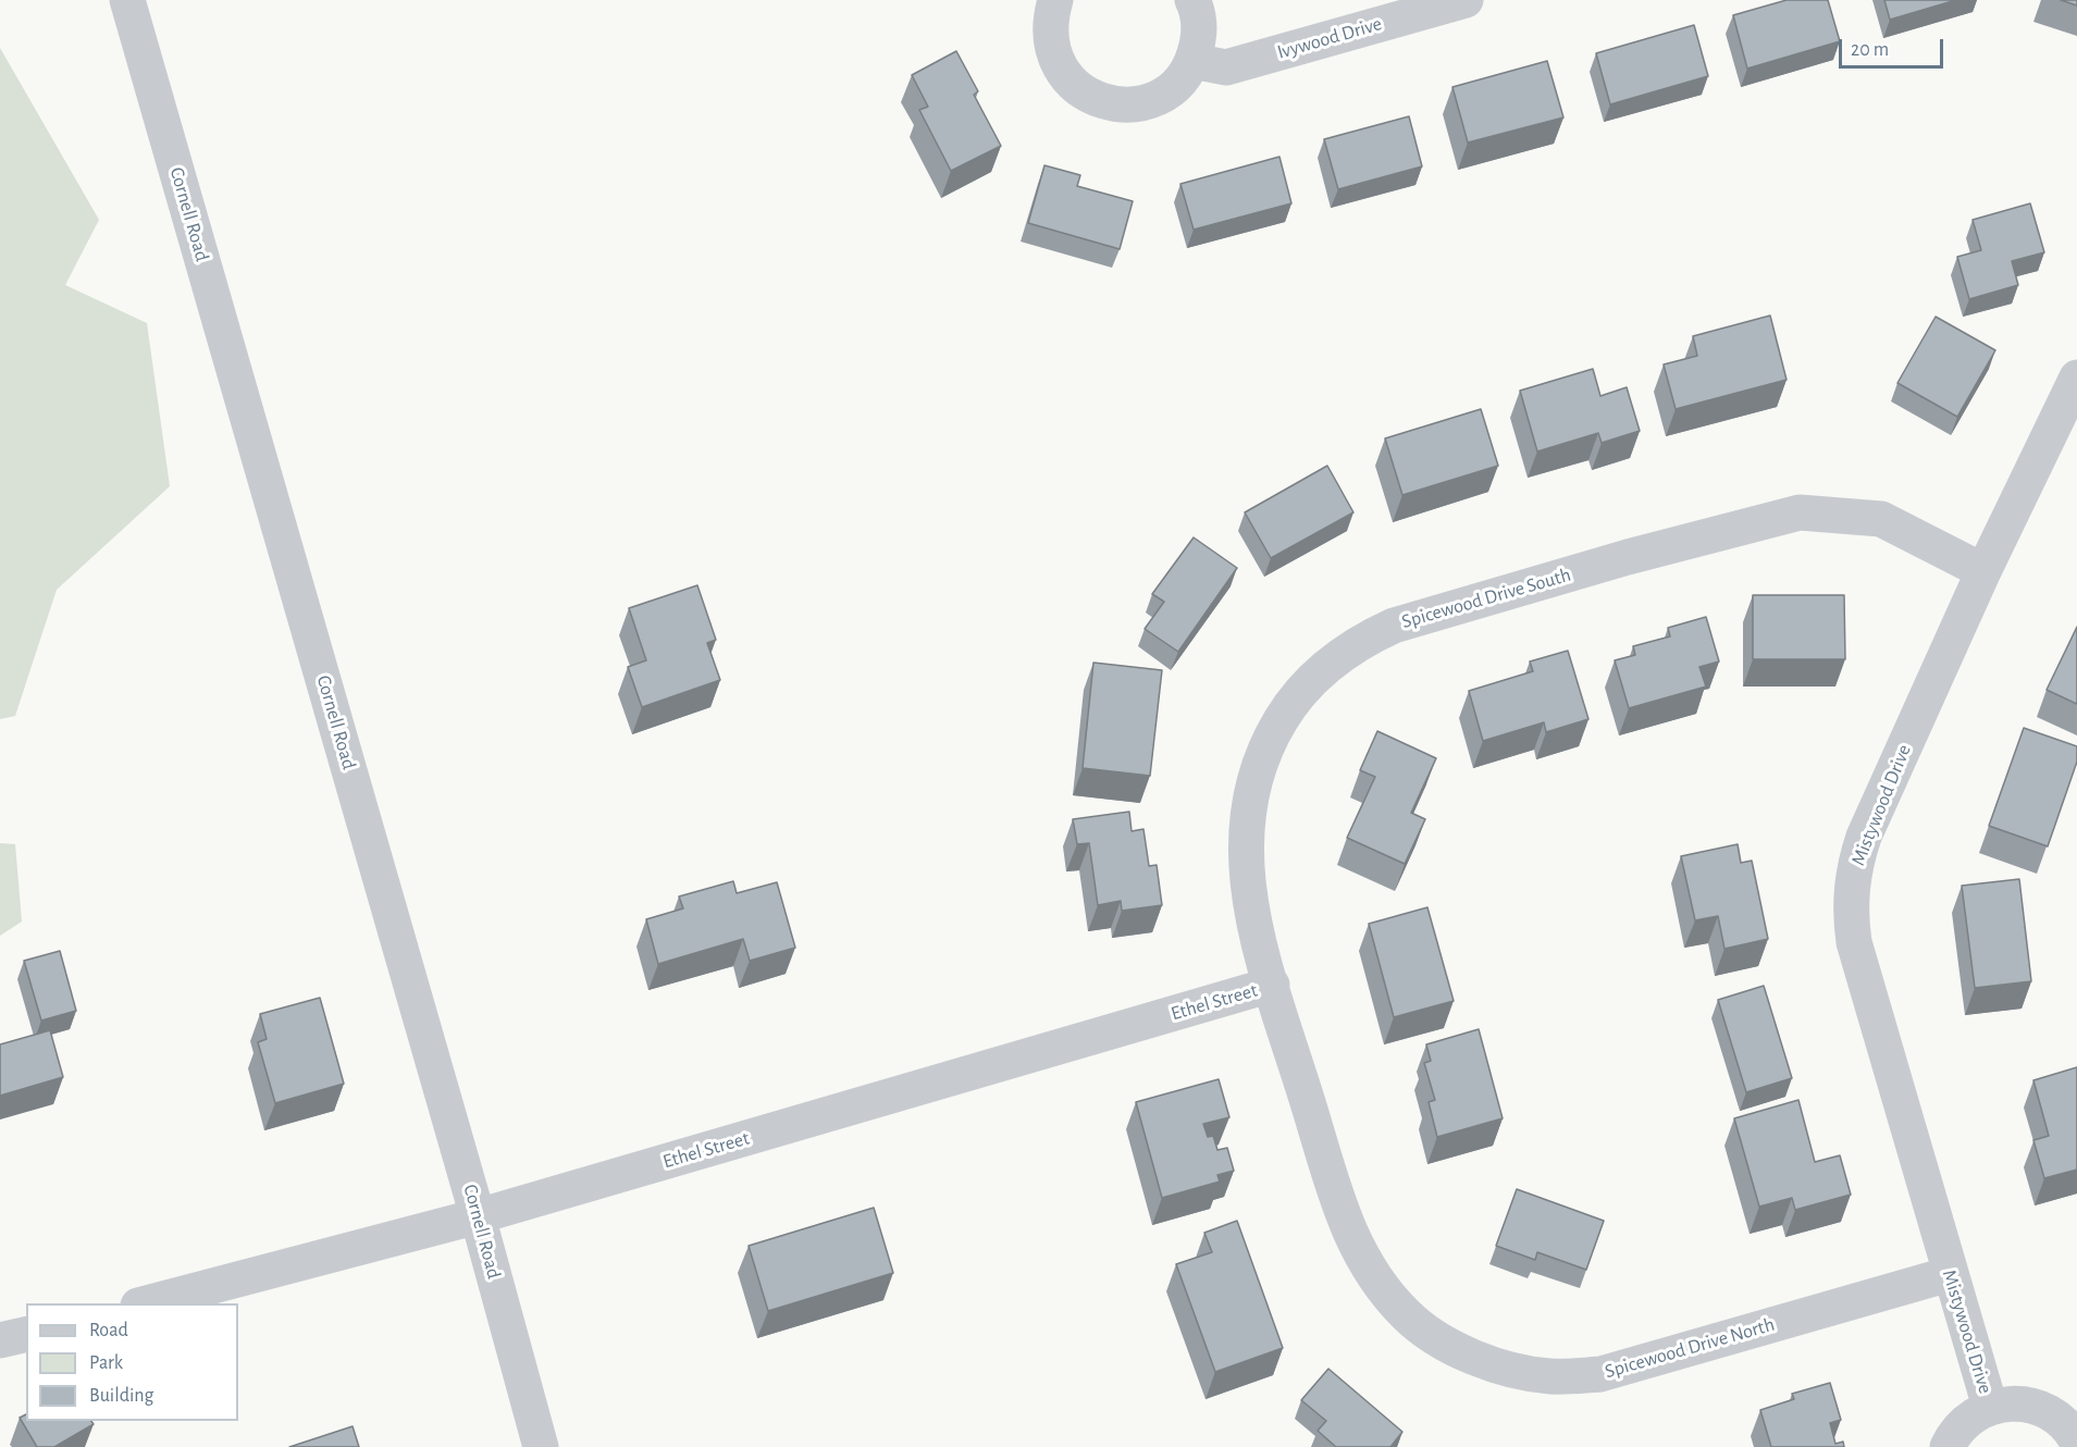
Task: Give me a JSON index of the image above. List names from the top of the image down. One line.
{"streets":{"street":["Ivywood Drive","Cornell Road","Spicewood Drive South","Mistywood Drive","Ethel Street","Spicewood Drive North"]},"crossings":[["Cornell Road","Ethel Street"],["Spicewood Drive South","Mistywood Drive"],["Spicewood Drive South","Ethel Street"],["Spicewood Drive South","Spicewood Drive North"],["Mistywood Drive","Spicewood Drive North"],["Ethel Street","Spicewood Drive North"]],"legend":["Road","Park","Building"],"scale_bar":"20 m"}
